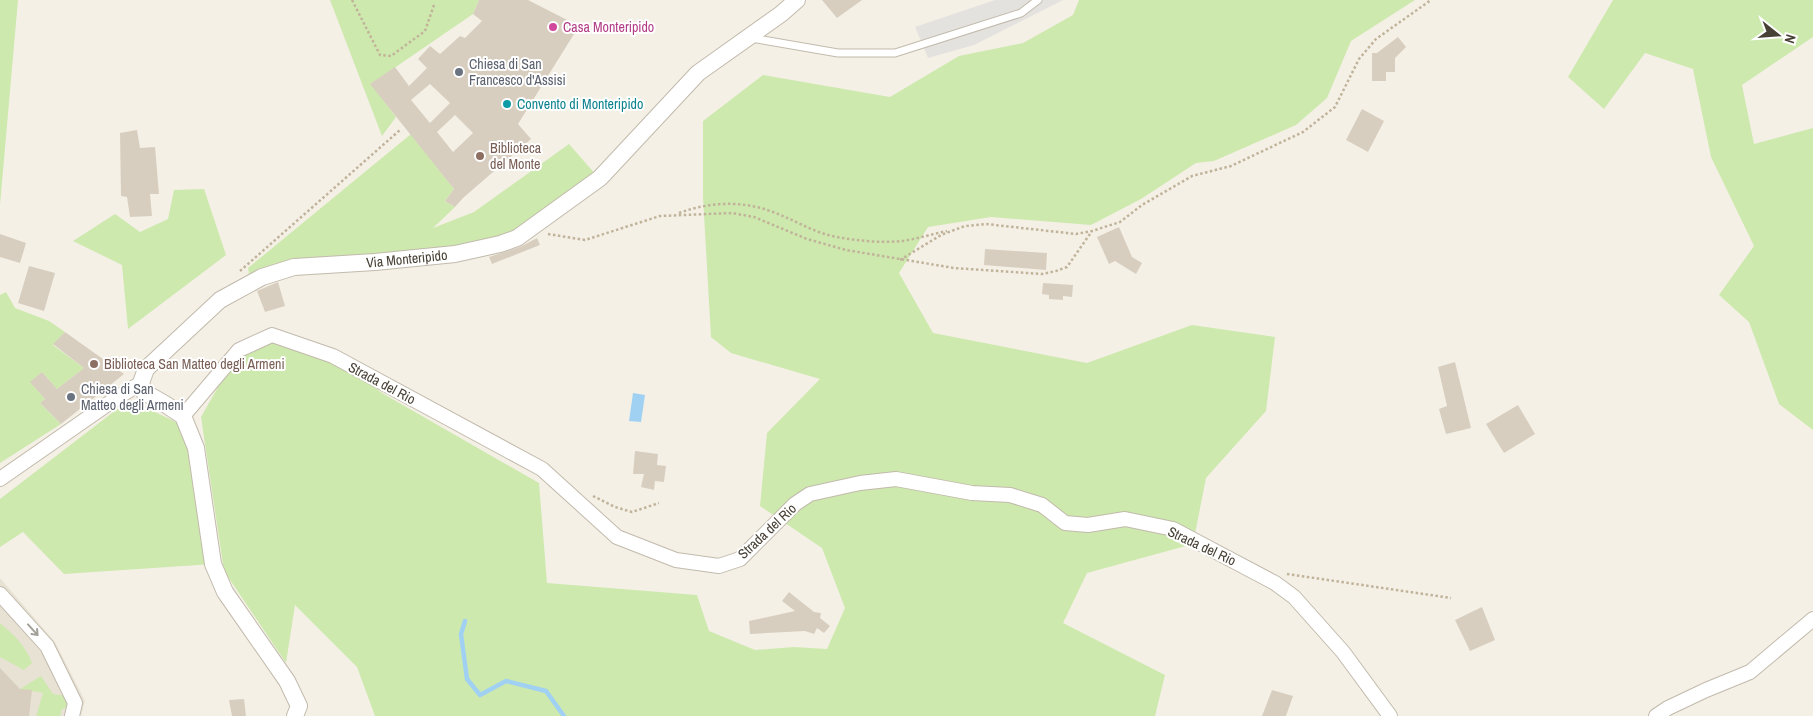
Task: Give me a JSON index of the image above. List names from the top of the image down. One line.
{"streets":{"street":["Via Monteripido","Strada del Rio"]},"places":["Casa Monteripido","Chiesa di San Francesco d'Assisi","Convento di Monteripido","Biblioteca del Monte","Biblioteca San Matteo degli Armeni","Chiesa di San Matteo degli Armeni"],"north":"right"}
